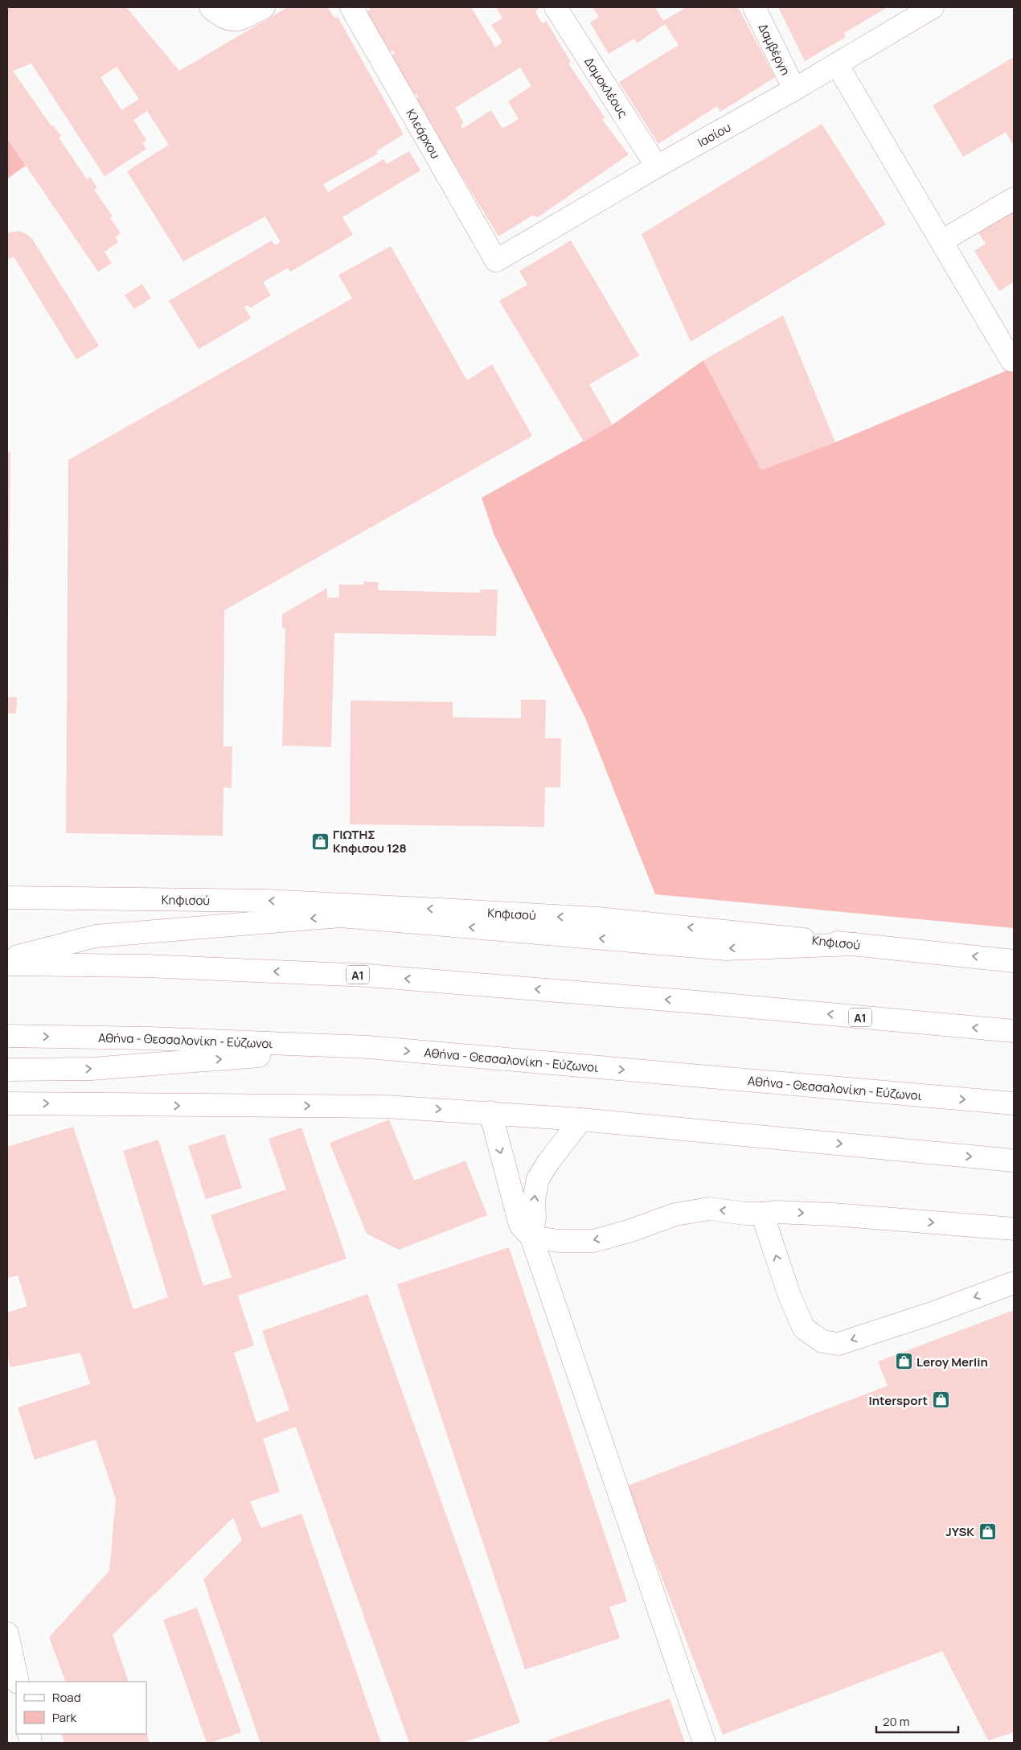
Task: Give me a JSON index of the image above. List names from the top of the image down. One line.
{"streets":{"main road":["Δαμβέργη","Δαμοκλέους","Κλεάρχου","Ιασίου","Κηφισού","Α1","Αθήνα - Θεσσαλονίκη - Εύζωνοι"]},"crossings":[["Δαμβέργη","Ιασίου"],["Δαμοκλέους","Ιασίου"],["Κλεάρχου","Ιασίου"]],"places":{"shop":["ΓΙΩΤΗΣ Κηφισου 128","Leroy Merlin","Intersport","JYSK"]},"legend":["Road","Park"],"scale_bar":"20 m"}
